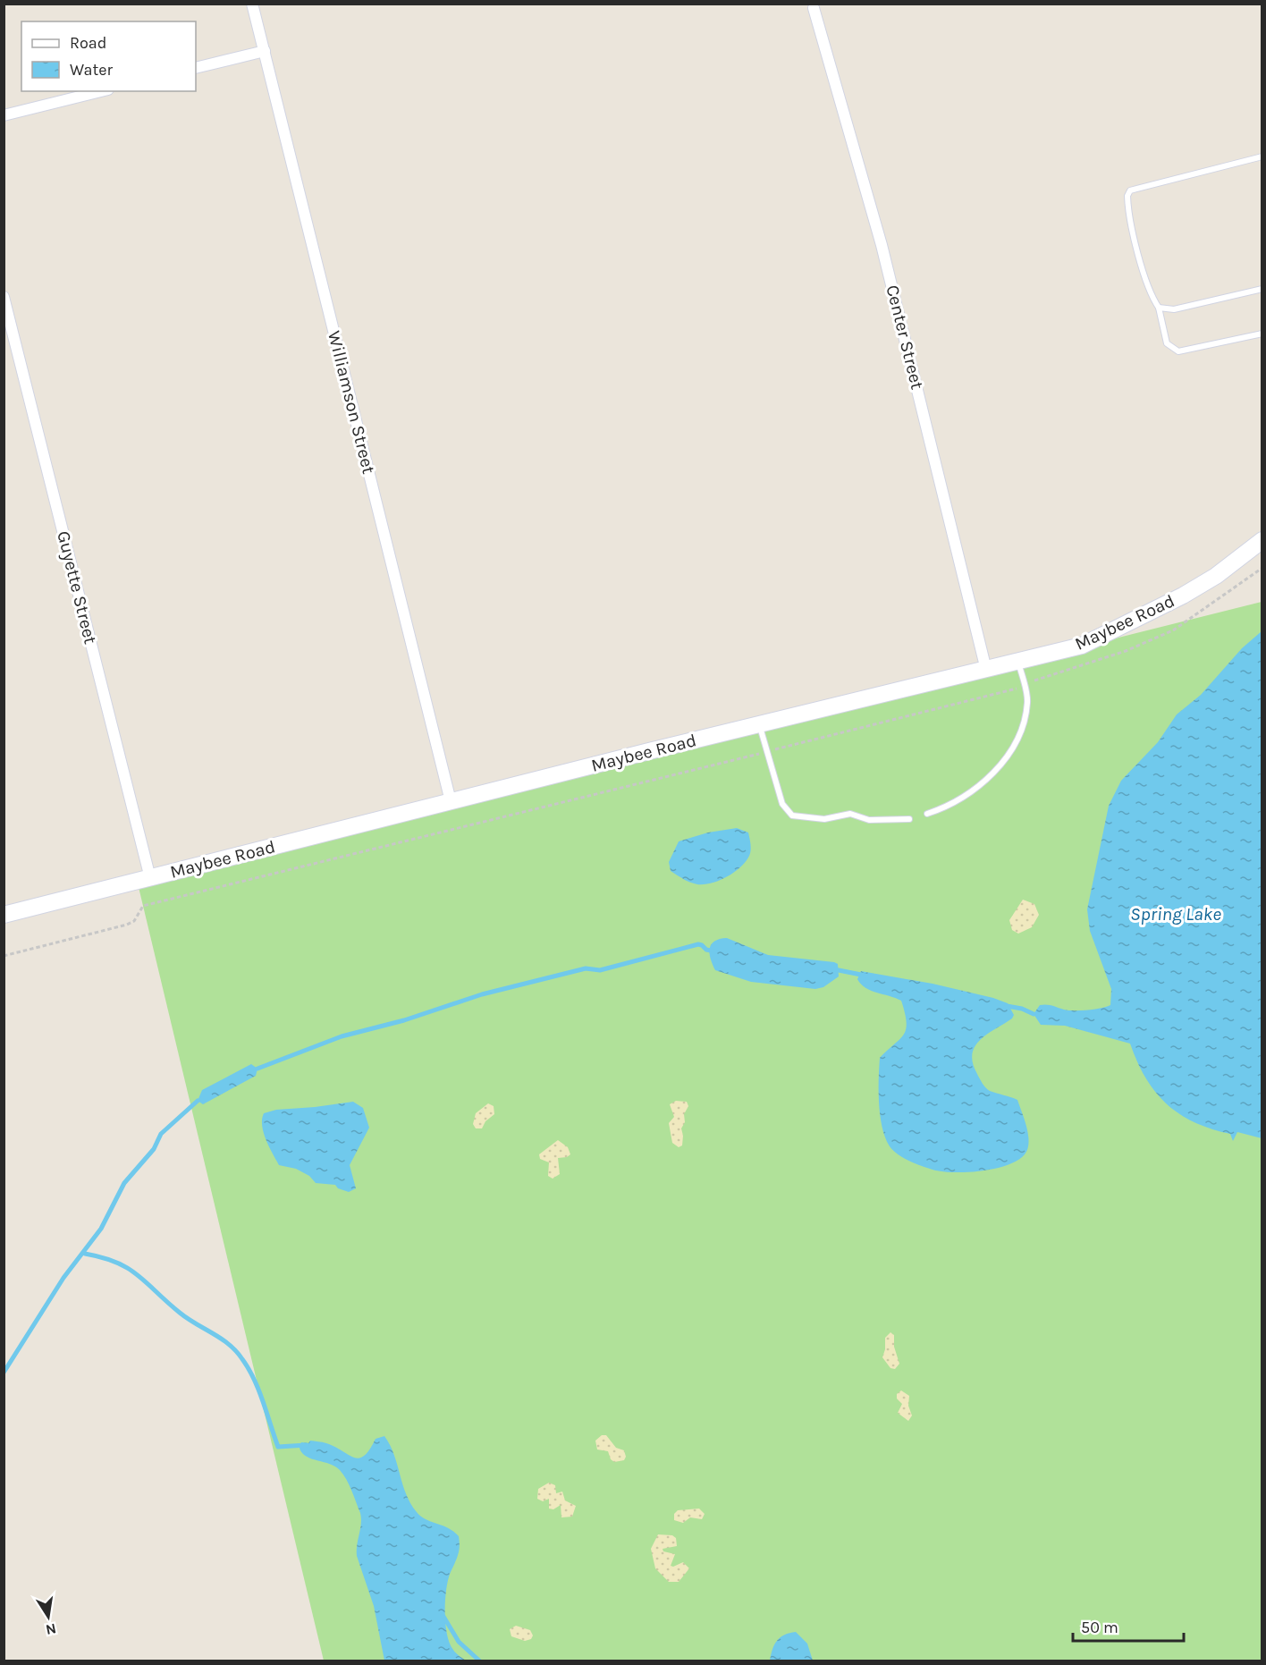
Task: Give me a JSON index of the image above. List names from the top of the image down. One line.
{"streets":{"main road":["Maybee Road"],"street":["Center Street","Williamson Street","Guyette Street"]},"crossings":[["Center Street","Maybee Road"],["Williamson Street","Maybee Road"],["Guyette Street","Maybee Road"]],"water":["Spring Lake"],"legend":["Road","Water"],"scale_bar":"50 m","north":"bottom"}
